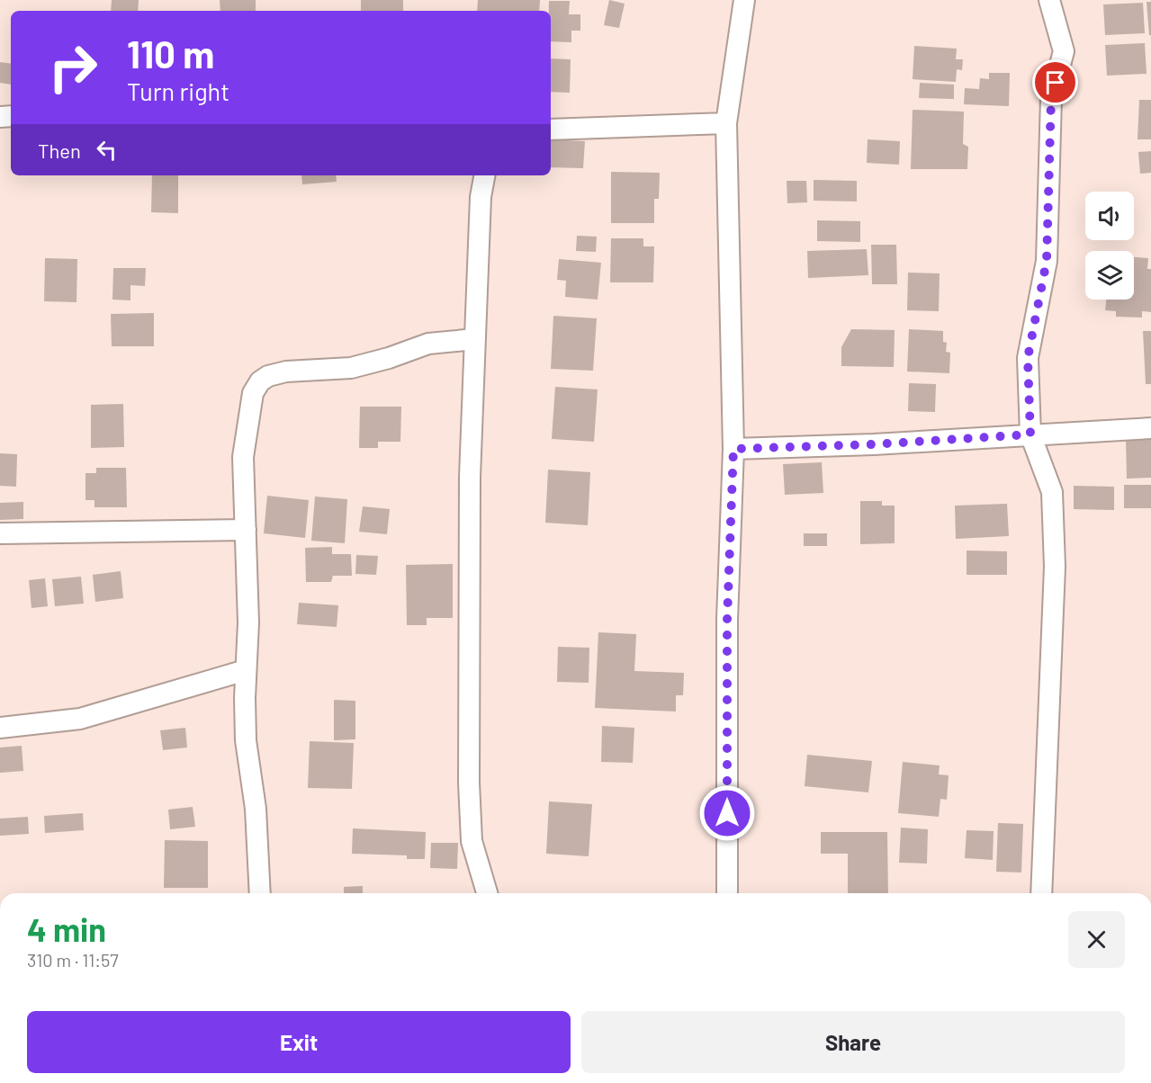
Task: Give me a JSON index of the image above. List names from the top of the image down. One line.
{"page":{"turn":["110 m","Turn right"],"then":"Then","heading":["4 min","310 m · 11:57"],"buttons":["Exit","Share"]}}
